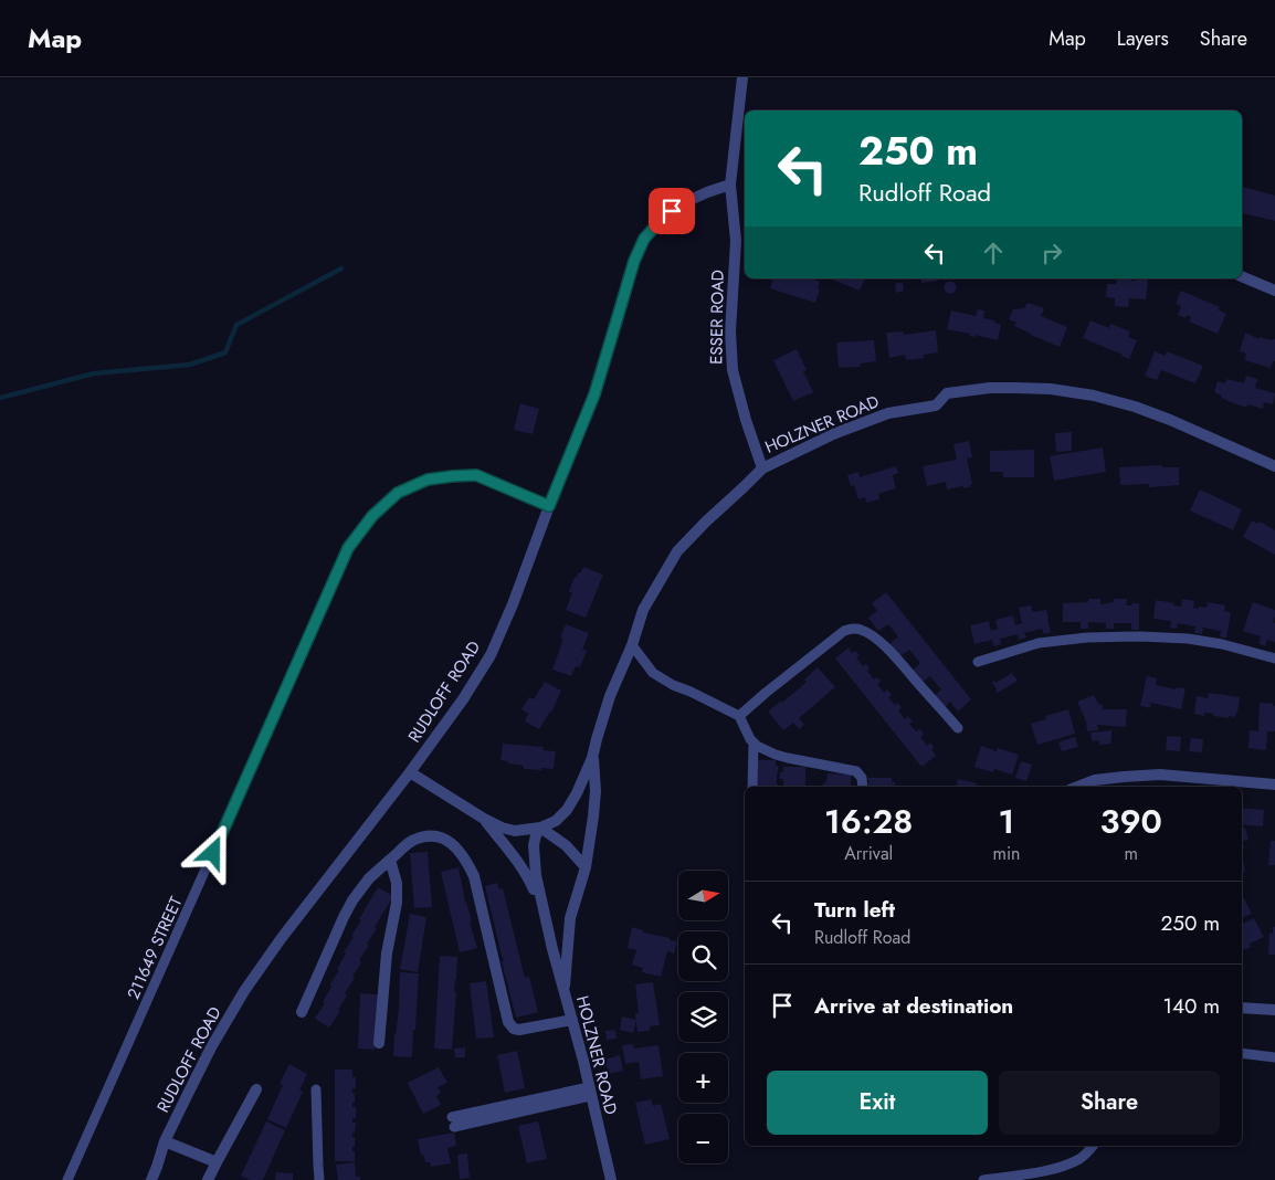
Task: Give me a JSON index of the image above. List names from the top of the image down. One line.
{"streets":{"street":["ESSER ROAD","HOLZNER ROAD","RUDLOFF ROAD"],"lane":["211649 STREET"]},"crossings":[["ESSER ROAD","HOLZNER ROAD"],["ESSER ROAD","RUDLOFF ROAD"],["HOLZNER ROAD","RUDLOFF ROAD"],["RUDLOFF ROAD","211649 STREET"]],"north":"right","page":{"header":"Map","nav":["Map","Layers","Share"],"turn":["250 m","Rudloff Road"],"eta":["16:28","Arrival","1","min","390","m"],"map_buttons":["+","−"],"list":[{"name":"Turn left","note":"Rudloff Road","value":"250 m"},{"name":"Arrive at destination","value":"140 m"}],"buttons":["Exit","Share"]}}
